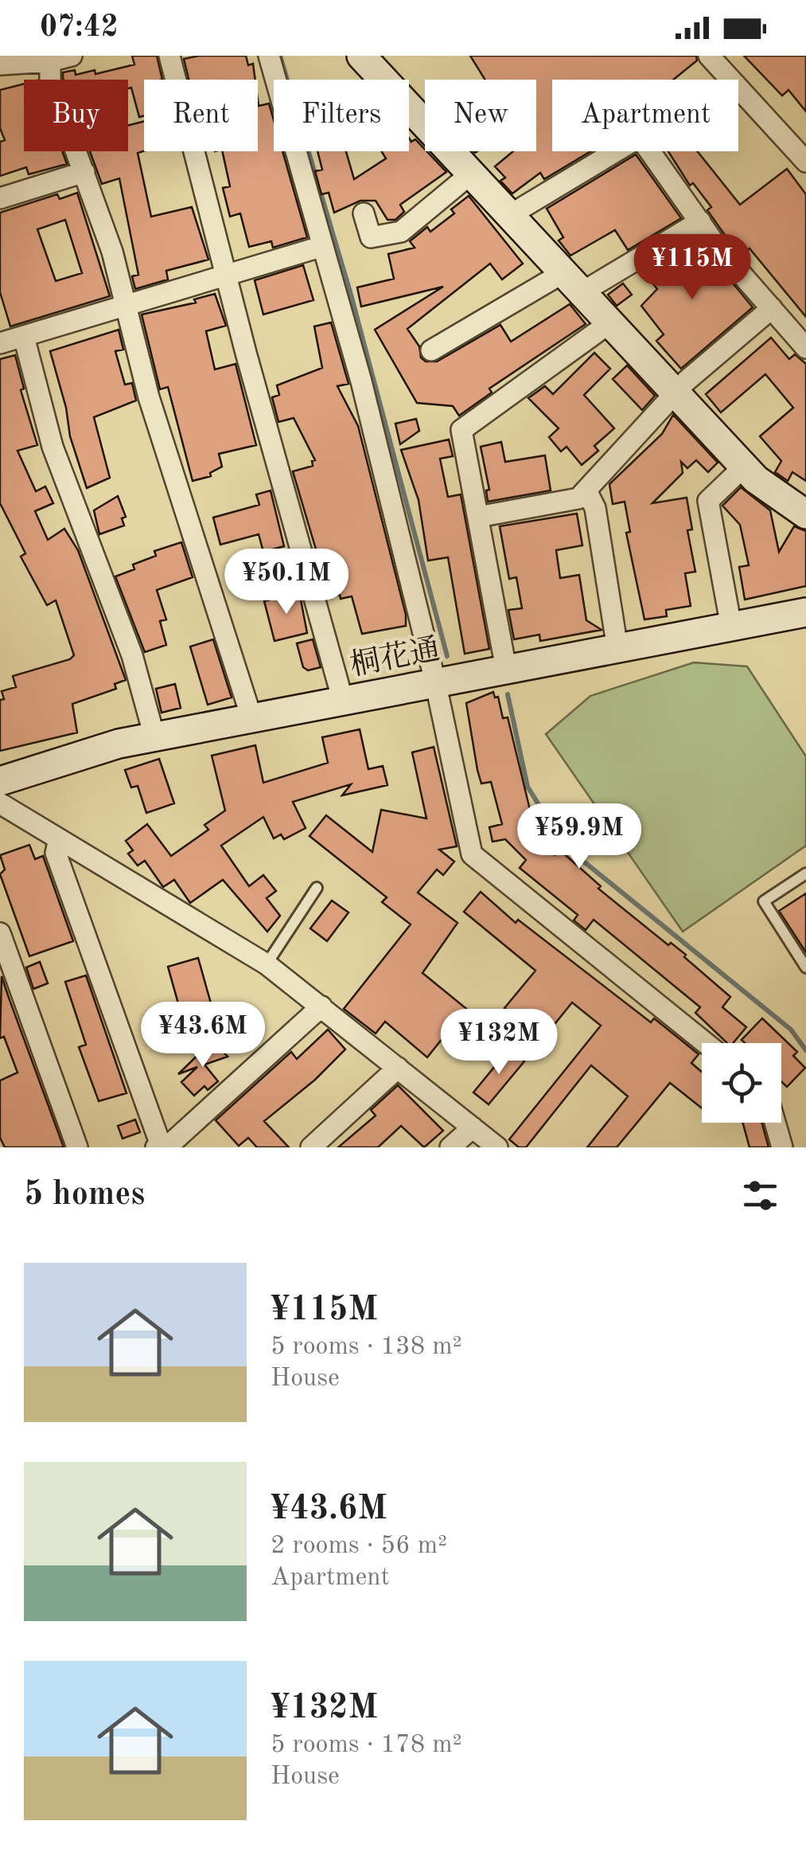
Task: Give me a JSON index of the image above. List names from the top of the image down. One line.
{"streets":{"street":["桐花通"]},"page":{"status":"07:42","chip":["Buy","Rent","Filters","New","Apartment"],"price":["¥115M","¥50.1M","¥59.9M","¥43.6M","¥132M"],"heading":"5 homes","list":[{"name":"¥115M","note":"5 rooms · 138 m² · House"},{"name":"¥43.6M","note":"2 rooms · 56 m² · Apartment"},{"name":"¥132M","note":"5 rooms · 178 m² · House"}]}}
